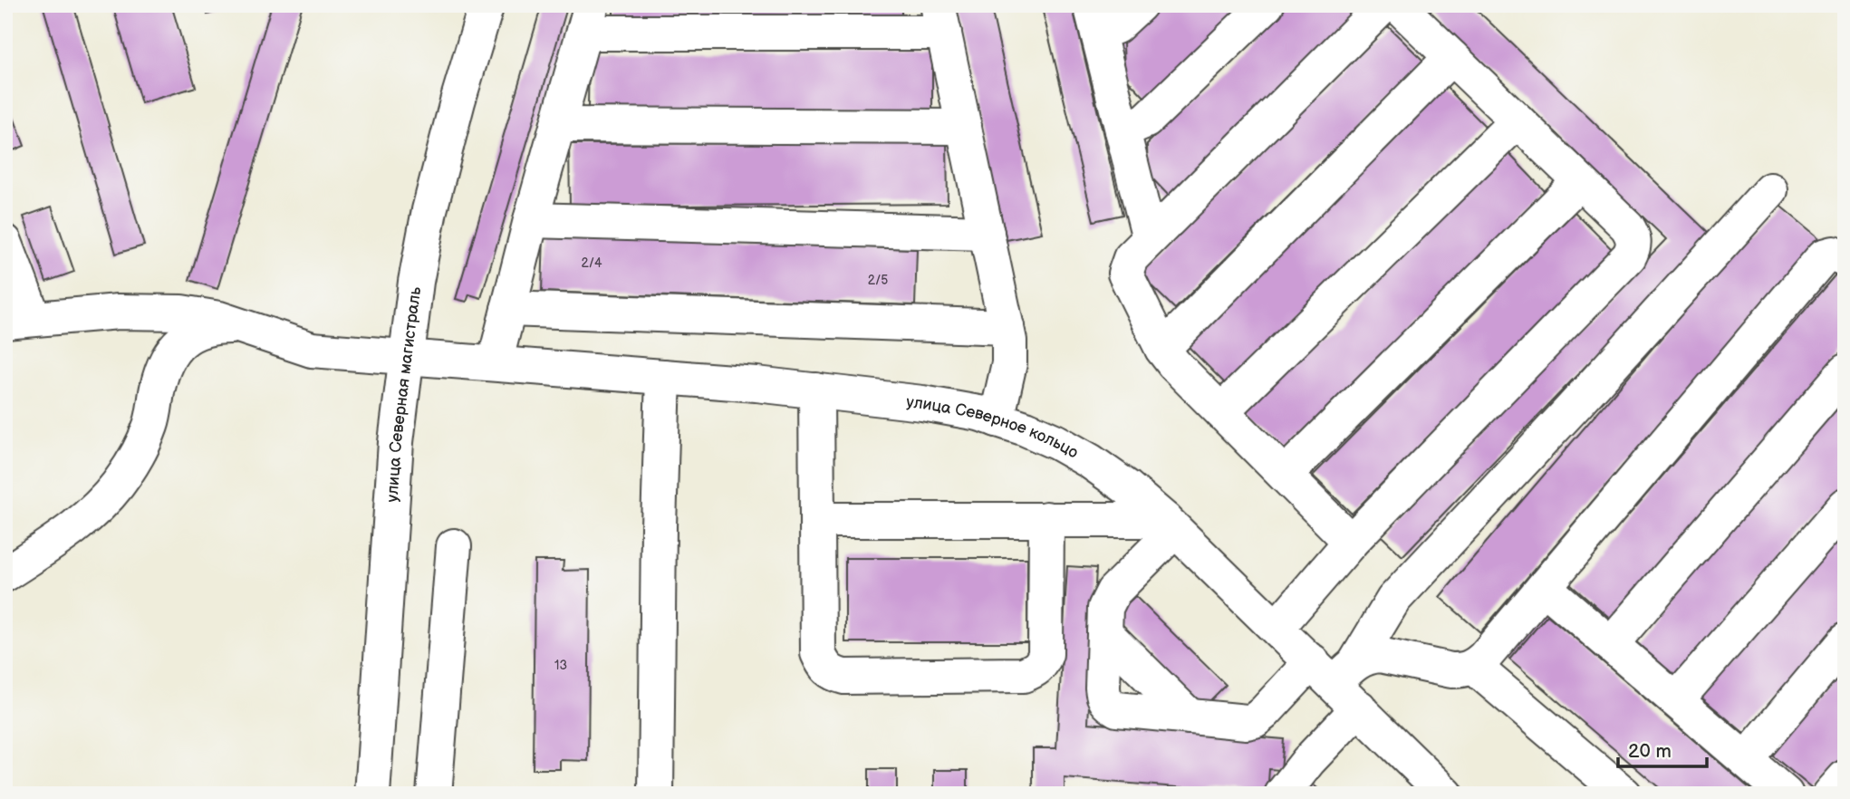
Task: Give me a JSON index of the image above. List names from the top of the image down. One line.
{"streets":{"street":["улица Северная магистраль","улица Северное кольцо"]},"crossings":[["улица Северная магистраль","улица Северное кольцо"]],"house_numbers":["2/4","2/5","13"],"scale_bar":"20 m"}
